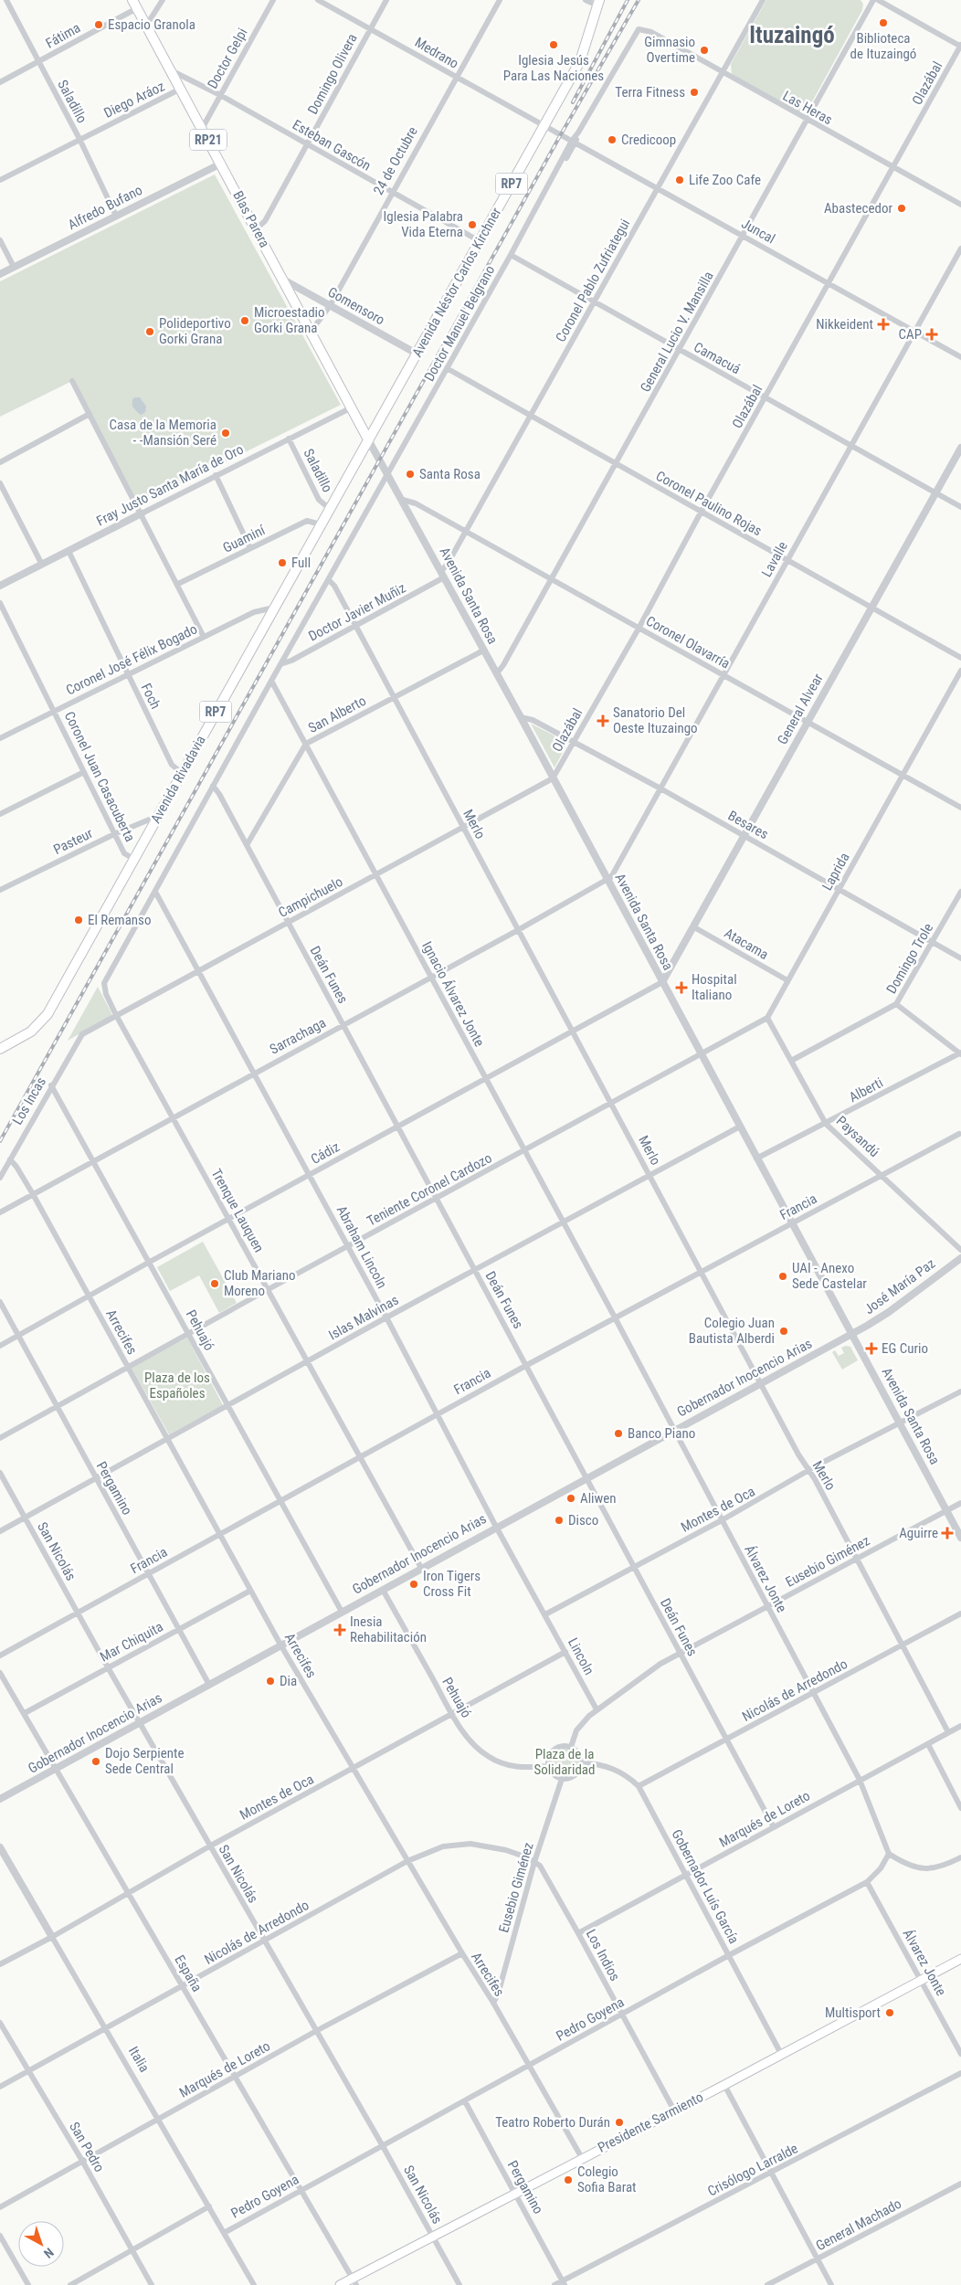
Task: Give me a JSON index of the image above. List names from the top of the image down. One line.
{"streets":{"main road":["RP21","RP7","Blas Parera","Avenida Néstor Carlos Kirchner","Avenida Rivadavia","Presidente Sarmiento"],"street":["Fátima","Medrano","Doctor Gelpi","Domingo Olivera","Olazábal","Diego Aráoz","Saladillo","Las Heras","Esteban Gascón","24 de Octubre","Alfredo Bufano","Juncal","Coronel Pablo Zufriategui","Gomensoro","Doctor Manuel Belgrano","General Lucio V. Mansilla","Camacuá","Fray Justo Santa María de Oro","Coronel Paulino Rojas","Guaminí","Lavalle","Avenida Santa Rosa","Doctor Javier Muñiz","Coronel Olavarría","Coronel José Félix Bogado","Foch","General Alvear","San Alberto","Coronel Juan Casacuberta","Merlo","Besares","Pasteur","Laprida","Campichuelo","Atacama","Domingo Trole","Deán Funes","Ignacio Álvarez Jonte","Sarrachaga","Alberti","Los Incas","Paysandú","Cádiz","Teniente Coronel Cardozo","Francia","Trenque Lauquen","Abraham Lincoln","José María Paz","Islas Malvinas","Pehuajó","Arrecifes","Gobernador Inocencio Arias","Pergamino","Montes de Oca","San Nicolás","Eusebio Giménez","Álvarez Jonte","Mar Chiquita","Lincoln","Nicolás de Arredondo","Marqués de Loreto","Gobernador Luís García","Los Indios","España","Pedro Goyena","Italia","San Pedro","Crisólogo Larralde","General Machado"]},"crossings":[["Fátima","Saladillo"],["Fátima","Blas Parera"],["Medrano","Domingo Olivera"],["Medrano","24 de Octubre"],["Medrano","Juncal"],["Medrano","Avenida Néstor Carlos Kirchner"],["Doctor Gelpi","Esteban Gascón"],["Doctor Gelpi","Blas Parera"],["Domingo Olivera","Esteban Gascón"],["Domingo Olivera","Blas Parera"],["Olazábal","Las Heras"],["Olazábal","Juncal"],["Olazábal","Camacuá"],["Olazábal","Coronel Paulino Rojas"],["Olazábal","Avenida Santa Rosa"],["Olazábal","Coronel Olavarría"],["Olazábal","Besares"],["Olazábal","Campichuelo"],["Diego Aráoz","Saladillo"],["Diego Aráoz","Blas Parera"],["Saladillo","Alfredo Bufano"],["Saladillo","Fray Justo Santa María de Oro"],["Saladillo","Avenida Rivadavia"],["Las Heras","Coronel Pablo Zufriategui"],["Las Heras","Doctor Manuel Belgrano"],["Las Heras","General Lucio V. Mansilla"],["Esteban Gascón","24 de Octubre"],["Esteban Gascón","Blas Parera"],["Esteban Gascón","Avenida Néstor Carlos Kirchner"],["24 de Octubre","Blas Parera"],["24 de Octubre","Gomensoro"],["Alfredo Bufano","Blas Parera"],["Blas Parera","Avenida Néstor Carlos Kirchner"],["Blas Parera","Gomensoro"],["Blas Parera","Fray Justo Santa María de Oro"],["Blas Parera","Avenida Santa Rosa"],["Blas Parera","Avenida Rivadavia"],["Juncal","Coronel Pablo Zufriategui"],["Juncal","Avenida Néstor Carlos Kirchner"],["Juncal","Doctor Manuel Belgrano"],["Juncal","General Lucio V. Mansilla"],["Juncal","Lavalle"],["Coronel Pablo Zufriategui","Camacuá"],["Coronel Pablo Zufriategui","Coronel Paulino Rojas"],["Coronel Pablo Zufriategui","Avenida Santa Rosa"],["Coronel Pablo Zufriategui","Doctor Javier Muñiz"],["Coronel Pablo Zufriategui","Coronel Olavarría"],["Avenida Néstor Carlos Kirchner","Gomensoro"],["Avenida Néstor Carlos Kirchner","Avenida Santa Rosa"],["Avenida Néstor Carlos Kirchner","Avenida Rivadavia"],["Doctor Manuel Belgrano","Camacuá"],["Doctor Manuel Belgrano","Coronel Paulino Rojas"],["Doctor Manuel Belgrano","Avenida Santa Rosa"],["General Lucio V. Mansilla","Camacuá"],["General Lucio V. Mansilla","Coronel Paulino Rojas"],["General Lucio V. Mansilla","Avenida Santa Rosa"],["General Lucio V. Mansilla","Coronel Olavarría"],["Camacuá","Lavalle"],["Camacuá","General Alvear"],["Fray Justo Santa María de Oro","Foch"],["Coronel Paulino Rojas","Lavalle"],["Coronel Paulino Rojas","General Alvear"],["Guaminí","Avenida Rivadavia"],["Lavalle","Avenida Santa Rosa"],["Lavalle","Coronel Olavarría"],["Lavalle","Besares"],["Lavalle","Sarrachaga"],["Avenida Santa Rosa","Doctor Javier Muñiz"],["Avenida Santa Rosa","Coronel Olavarría"],["Avenida Santa Rosa","General Alvear"],["Avenida Santa Rosa","San Alberto"],["Avenida Santa Rosa","Avenida Rivadavia"],["Avenida Santa Rosa","Besares"],["Avenida Santa Rosa","Campichuelo"],["Avenida Santa Rosa","Sarrachaga"],["Avenida Santa Rosa","Alberti"],["Avenida Santa Rosa","Cádiz"],["Avenida Santa Rosa","Teniente Coronel Cardozo"],["Avenida Santa Rosa","Francia"],["Avenida Santa Rosa","José María Paz"],["Avenida Santa Rosa","Islas Malvinas"],["Avenida Santa Rosa","Gobernador Inocencio Arias"],["Avenida Santa Rosa","Montes de Oca"],["Avenida Santa Rosa","Eusebio Giménez"],["Doctor Javier Muñiz","Merlo"],["Coronel Olavarría","General Alvear"],["Coronel Olavarría","Laprida"],["Coronel José Félix Bogado","Foch"],["Coronel José Félix Bogado","Coronel Juan Casacuberta"],["Coronel José Félix Bogado","Avenida Rivadavia"],["Foch","Avenida Rivadavia"],["General Alvear","Besares"],["General Alvear","Atacama"],["General Alvear","Cádiz"],["San Alberto","Merlo"],["San Alberto","Deán Funes"],["San Alberto","Ignacio Álvarez Jonte"],["Coronel Juan Casacuberta","Avenida Rivadavia"],["Coronel Juan Casacuberta","Pasteur"],["Avenida Rivadavia","Pasteur"],["Merlo","Campichuelo"],["Merlo","Sarrachaga"],["Merlo","Cádiz"],["Merlo","Teniente Coronel Cardozo"],["Merlo","Francia"],["Merlo","Islas Malvinas"],["Merlo","Gobernador Inocencio Arias"],["Merlo","Montes de Oca"],["Merlo","Eusebio Giménez"],["Merlo","Nicolás de Arredondo"],["Merlo","Marqués de Loreto"],["Besares","Laprida"],["Besares","Domingo Trole"],["Laprida","Atacama"],["Laprida","Paysandú"],["Campichuelo","Deán Funes"],["Campichuelo","Ignacio Álvarez Jonte"],["Campichuelo","Los Incas"],["Campichuelo","Trenque Lauquen"],["Campichuelo","Abraham Lincoln"],["Domingo Trole","Paysandú"],["Deán Funes","Sarrachaga"],["Deán Funes","Cádiz"],["Deán Funes","Teniente Coronel Cardozo"],["Deán Funes","Francia"],["Deán Funes","Islas Malvinas"],["Deán Funes","Gobernador Inocencio Arias"],["Deán Funes","Montes de Oca"],["Deán Funes","Eusebio Giménez"],["Deán Funes","Nicolás de Arredondo"],["Deán Funes","Marqués de Loreto"],["Ignacio Álvarez Jonte","Sarrachaga"],["Ignacio Álvarez Jonte","Cádiz"],["Ignacio Álvarez Jonte","Teniente Coronel Cardozo"],["Ignacio Álvarez Jonte","Francia"],["Ignacio Álvarez Jonte","Islas Malvinas"],["Ignacio Álvarez Jonte","Álvarez Jonte"],["Sarrachaga","Trenque Lauquen"],["Sarrachaga","Abraham Lincoln"],["Sarrachaga","Pehuajó"],["Sarrachaga","Arrecifes"],["Alberti","Paysandú"],["Los Incas","Pehuajó"],["Los Incas","Arrecifes"],["Paysandú","Francia"],["Cádiz","Trenque Lauquen"],["Cádiz","Abraham Lincoln"],["Cádiz","Pehuajó"],["Cádiz","Arrecifes"],["Cádiz","Pergamino"],["Teniente Coronel Cardozo","Trenque Lauquen"],["Teniente Coronel Cardozo","Abraham Lincoln"],["Teniente Coronel Cardozo","Pehuajó"],["Teniente Coronel Cardozo","Arrecifes"],["Teniente Coronel Cardozo","Pergamino"],["Francia","Trenque Lauquen"],["Francia","Abraham Lincoln"],["Francia","Pehuajó"],["Francia","Arrecifes"],["Francia","Pergamino"],["Francia","San Nicolás"],["Francia","Álvarez Jonte"],["Trenque Lauquen","Abraham Lincoln"],["Trenque Lauquen","Islas Malvinas"],["Trenque Lauquen","Gobernador Inocencio Arias"],["Abraham Lincoln","Islas Malvinas"],["Abraham Lincoln","Gobernador Inocencio Arias"],["Abraham Lincoln","Montes de Oca"],["Abraham Lincoln","Lincoln"],["José María Paz","Gobernador Inocencio Arias"],["Islas Malvinas","Pehuajó"],["Islas Malvinas","Arrecifes"],["Islas Malvinas","Pergamino"],["Islas Malvinas","San Nicolás"],["Pehuajó","Gobernador Inocencio Arias"],["Pehuajó","Montes de Oca"],["Pehuajó","Eusebio Giménez"],["Pehuajó","Gobernador Luís García"],["Arrecifes","Gobernador Inocencio Arias"],["Arrecifes","Montes de Oca"],["Arrecifes","Eusebio Giménez"],["Arrecifes","Mar Chiquita"],["Arrecifes","Nicolás de Arredondo"],["Arrecifes","Marqués de Loreto"],["Arrecifes","Pedro Goyena"],["Arrecifes","Presidente Sarmiento"],["Gobernador Inocencio Arias","Pergamino"],["Gobernador Inocencio Arias","San Nicolás"],["Gobernador Inocencio Arias","Álvarez Jonte"],["Gobernador Inocencio Arias","España"],["Pergamino","Mar Chiquita"],["Pergamino","Pedro Goyena"],["Pergamino","Presidente Sarmiento"],["Pergamino","Crisólogo Larralde"],["Montes de Oca","San Nicolás"],["Montes de Oca","Álvarez Jonte"],["Montes de Oca","Lincoln"],["Montes de Oca","España"],["Montes de Oca","Italia"],["San Nicolás","Mar Chiquita"],["San Nicolás","Nicolás de Arredondo"],["San Nicolás","Marqués de Loreto"],["San Nicolás","Pedro Goyena"],["San Nicolás","Presidente Sarmiento"],["Eusebio Giménez","Álvarez Jonte"],["Eusebio Giménez","Lincoln"],["Eusebio Giménez","Nicolás de Arredondo"],["Eusebio Giménez","Gobernador Luís García"],["Eusebio Giménez","Los Indios"],["Álvarez Jonte","Nicolás de Arredondo"],["Álvarez Jonte","Marqués de Loreto"],["Álvarez Jonte","Pedro Goyena"],["Álvarez Jonte","Presidente Sarmiento"],["Mar Chiquita","España"],["Nicolás de Arredondo","Gobernador Luís García"],["Nicolás de Arredondo","Los Indios"],["Nicolás de Arredondo","España"],["Nicolás de Arredondo","Italia"],["Nicolás de Arredondo","San Pedro"],["Marqués de Loreto","Gobernador Luís García"],["Marqués de Loreto","Los Indios"],["Marqués de Loreto","España"],["Marqués de Loreto","Italia"],["Marqués de Loreto","San Pedro"],["Gobernador Luís García","Pedro Goyena"],["Gobernador Luís García","Presidente Sarmiento"],["Los Indios","Pedro Goyena"],["Los Indios","Presidente Sarmiento"],["España","Pedro Goyena"],["España","Presidente Sarmiento"],["Pedro Goyena","Italia"],["Pedro Goyena","San Pedro"]],"districts":["Ituzaingó"],"parks":["Plaza de los Españoles","Plaza de la Solidaridad"],"places":{"other":["Biblioteca de Ituzaingó","Espacio Granola","Iglesia Jesús Para Las Naciones","Gimnasio Overtime","Terra Fitness","Credicoop","Life Zoo Cafe","Abastecedor","Iglesia Palabra Vida Eterna","Microestadio Gorki Grana","Polideportivo Gorki Grana","Casa de la Memoria - -Mansión Seré","Santa Rosa","Full","El Remanso","UAI - Anexo Sede Castelar","Club Mariano Moreno","Colegio Juan Bautista Alberdi","Banco Piano","Aliwen","Disco","Iron Tigers Cross Fit","Dia","Dojo Serpiente Sede Central","Multisport","Teatro Roberto Durán","Colegio Sofia Barat"],"health":["Nikkeident","CAP","Sanatorio Del Oeste Ituzaingo","Hospital Italiano","EG Curio","Aguirre","Inesia Rehabilitación"]},"north":"bottom right"}
